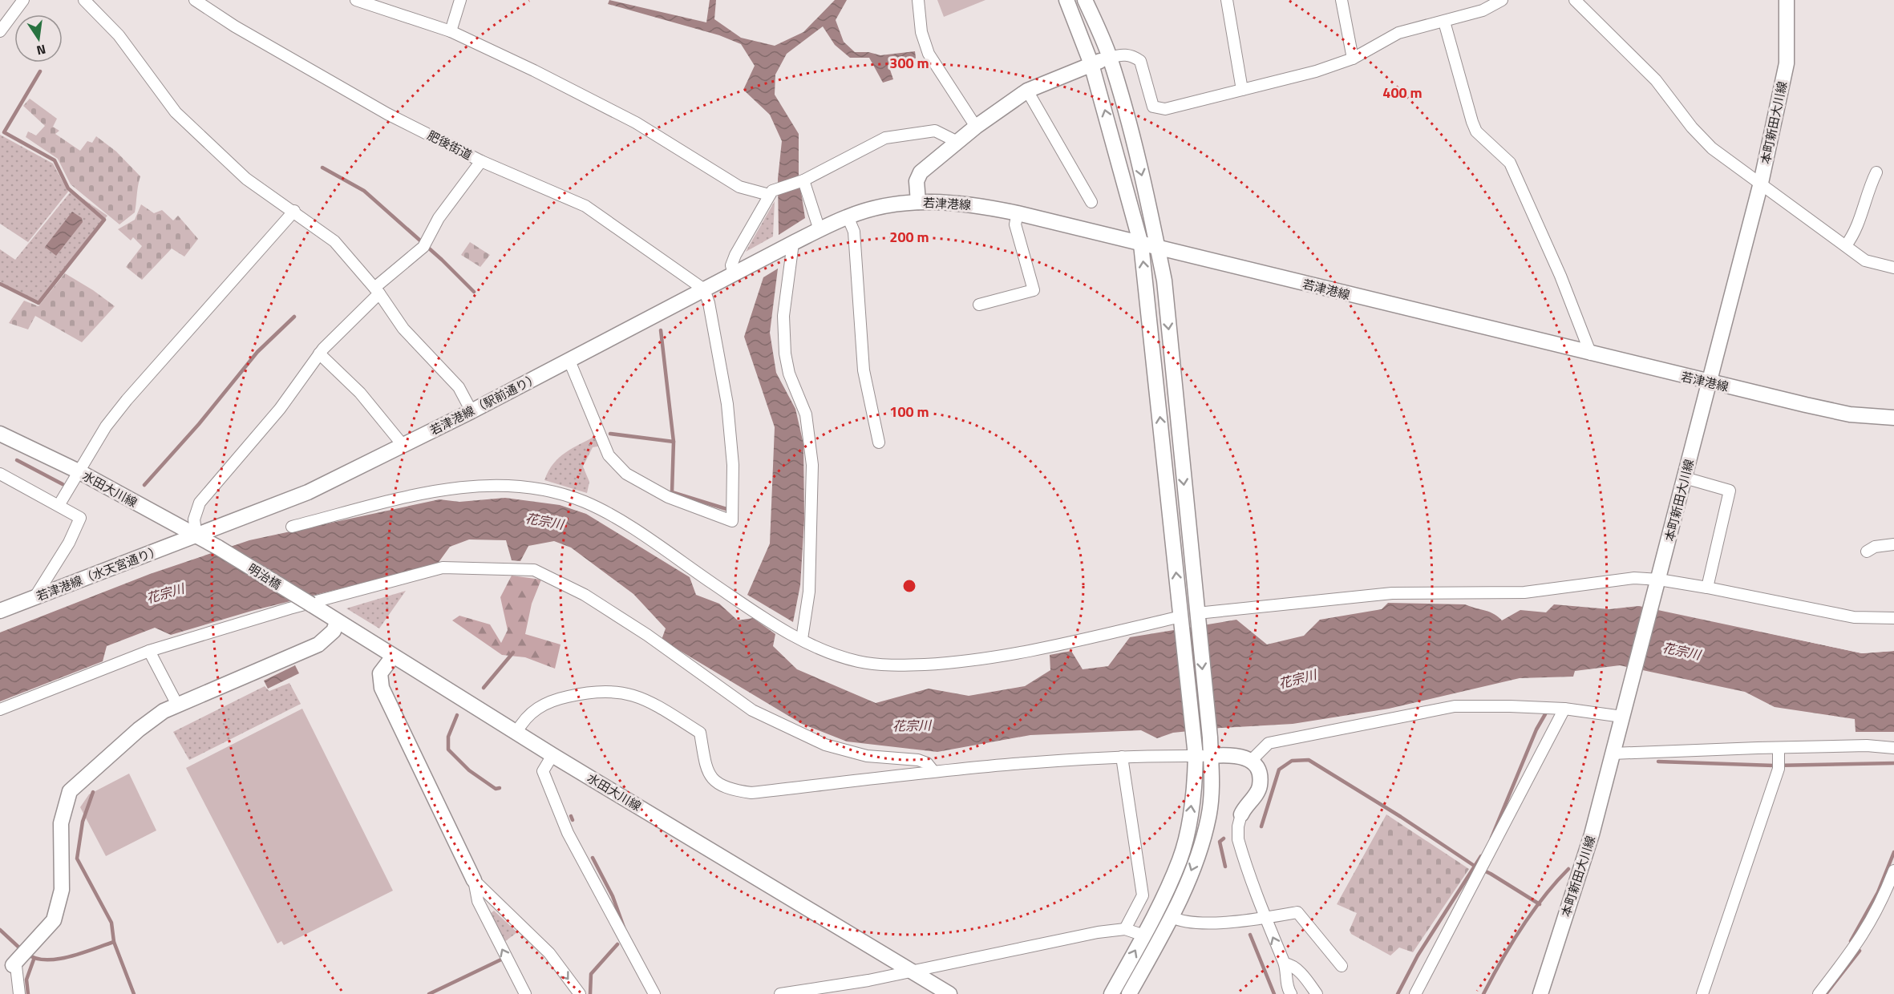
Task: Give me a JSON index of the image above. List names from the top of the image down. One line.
{"streets":{"main road":["本町新田大川線","若津港線","若津港線（駅前通り）","水田大川線","若津港線（水天宮通り）","明治橋"],"street":["肥後街道"]},"crossings":[["本町新田大川線","若津港線"],["肥後街道","若津港線（駅前通り）"],["若津港線","若津港線（駅前通り）"],["若津港線（駅前通り）","水田大川線"],["若津港線（駅前通り）","若津港線（水天宮通り）"],["水田大川線","若津港線（水天宮通り）"],["水田大川線","明治橋"]],"water":["花宗川"],"north":"bottom","rings":["300 m","400 m","200 m","100 m"]}
